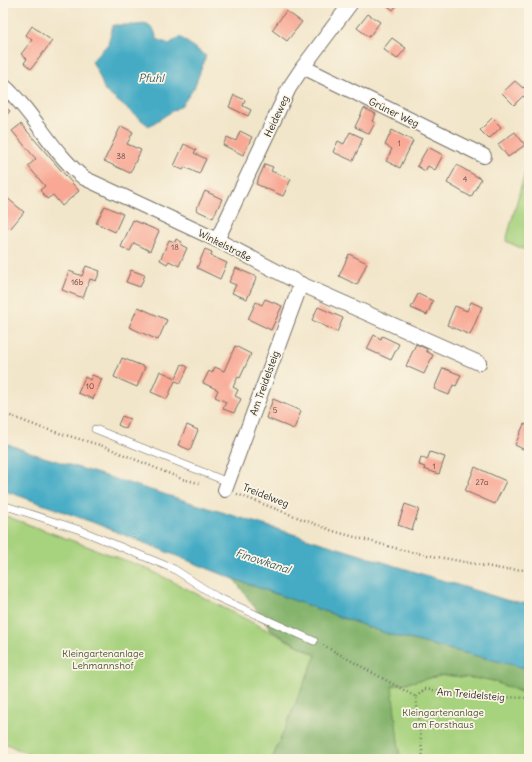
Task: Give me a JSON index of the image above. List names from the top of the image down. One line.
{"streets":{"street":["Grüner Weg","Heideweg","Winkelstraße","Am Treidelsteig"],"path":["Treidelweg"]},"crossings":[["Grüner Weg","Heideweg"],["Heideweg","Winkelstraße"],["Winkelstraße","Am Treidelsteig"],["Am Treidelsteig","Treidelweg"]],"water":["Pfuhl","Finowkanal"],"parks":["Kleingartenanlage Lehmannshof","Kleingartenanlage am Forsthaus"],"house_numbers":["1","38","4","18","16b","10","5","1","27a"]}
